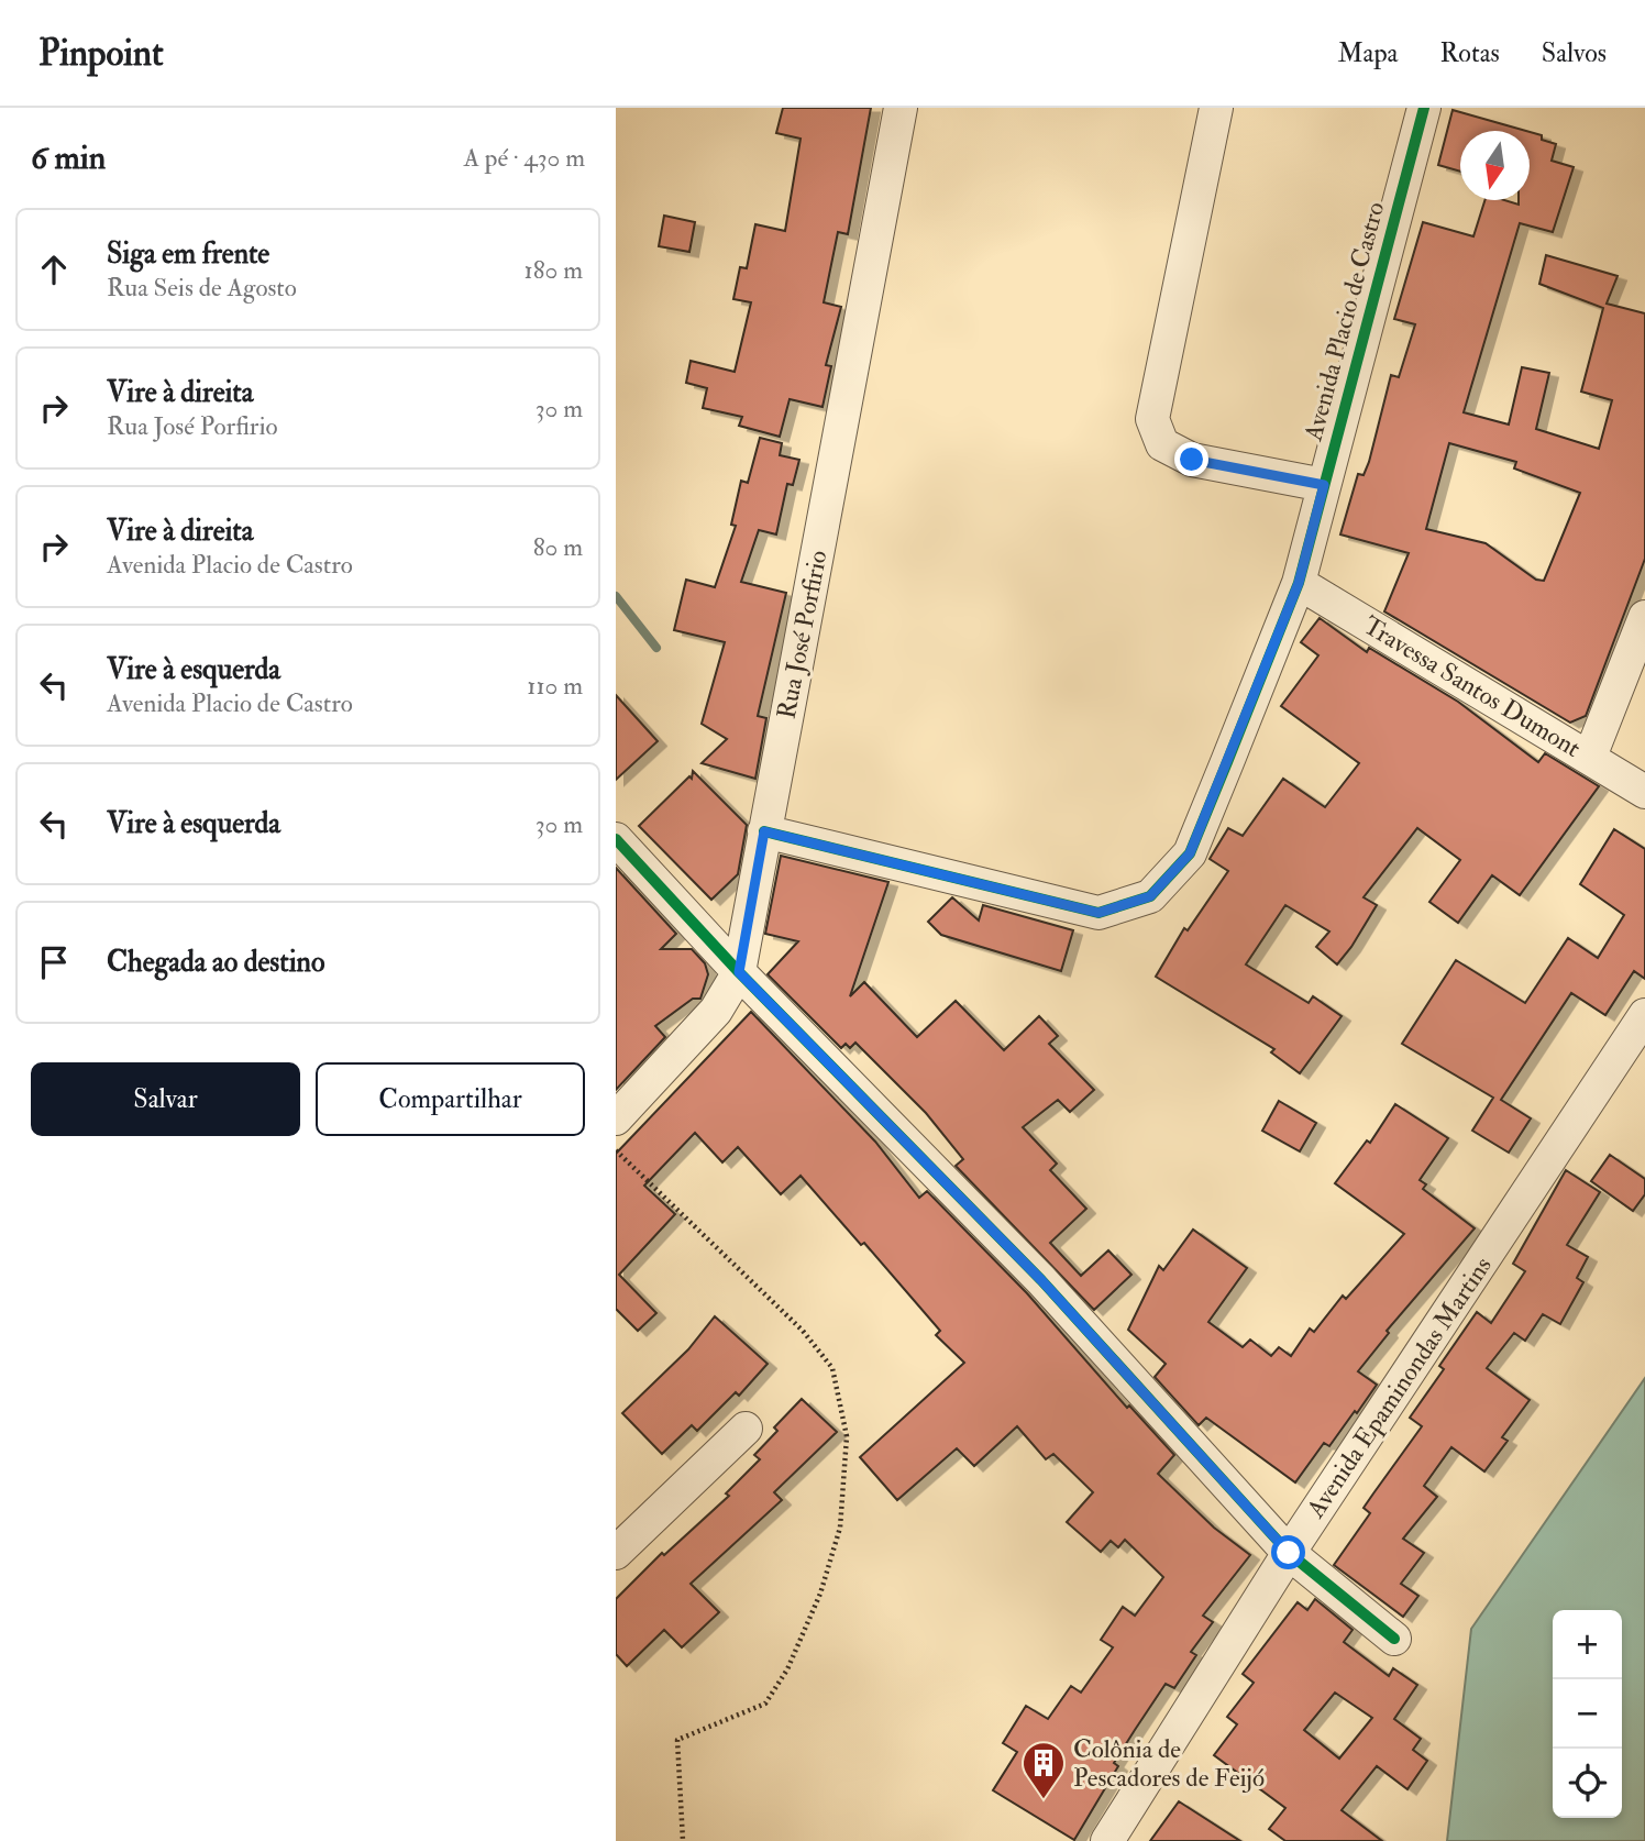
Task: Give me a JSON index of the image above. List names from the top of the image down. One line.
{"streets":{"street":["Avenida Placio de Castro","Rua José Porfirio","Travessa Santos Dumont","Avenida Epaminondas Martins"]},"crossings":[["Avenida Placio de Castro","Rua José Porfirio"],["Avenida Placio de Castro","Travessa Santos Dumont"]],"places":{"building":["Colônia de Pescadores de Feijó"]},"north":"bottom","page":{"header":"Pinpoint","nav":["Mapa","Rotas","Salvos"],"heading":["6 min","A pé · 430 m"],"list":[["Siga em frente","Rua Seis de Agosto","180 m"],["Vire à direita","Rua José Porfirio","30 m"],["Vire à direita","Avenida Placio de Castro","80 m"],["Vire à esquerda","Avenida Placio de Castro","110 m"],["Vire à esquerda","30 m"],"Chegada ao destino"],"buttons":["Salvar","Compartilhar"],"map_buttons":["+","−"]}}
